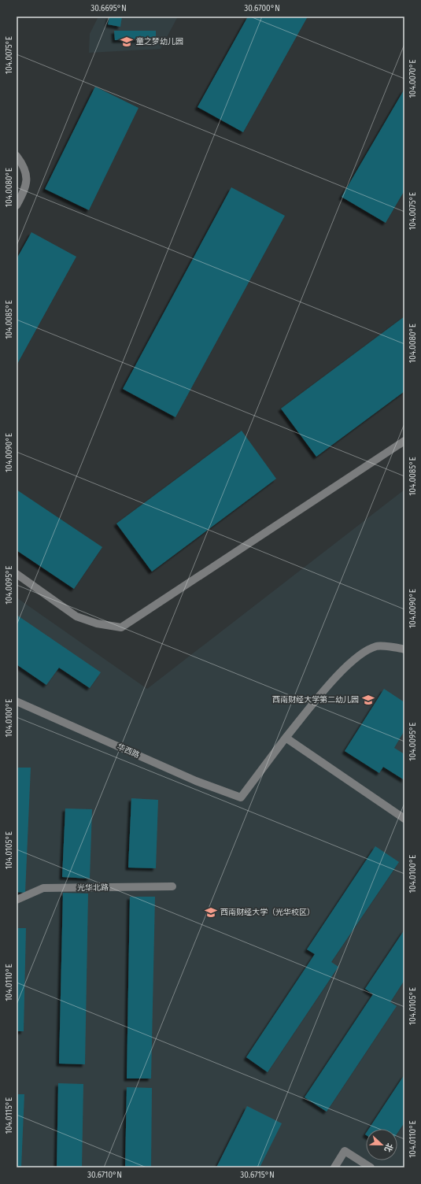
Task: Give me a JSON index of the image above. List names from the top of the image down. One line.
{"streets":{"street":["华西路","光华北路"]},"places":{"school or university":["童之梦幼儿园","西南财经大学第二幼儿园","西南财经大学（光华校区）"]},"north":"right","coordinates":["30.6695°N","30.6700°N","104.0075°E","104.0070°E","104.0080°E","104.0085°E","104.0090°E","104.0095°E","104.0100°E","104.0105°E","104.0110°E","104.0115°E","30.6710°N","30.6715°N"]}
